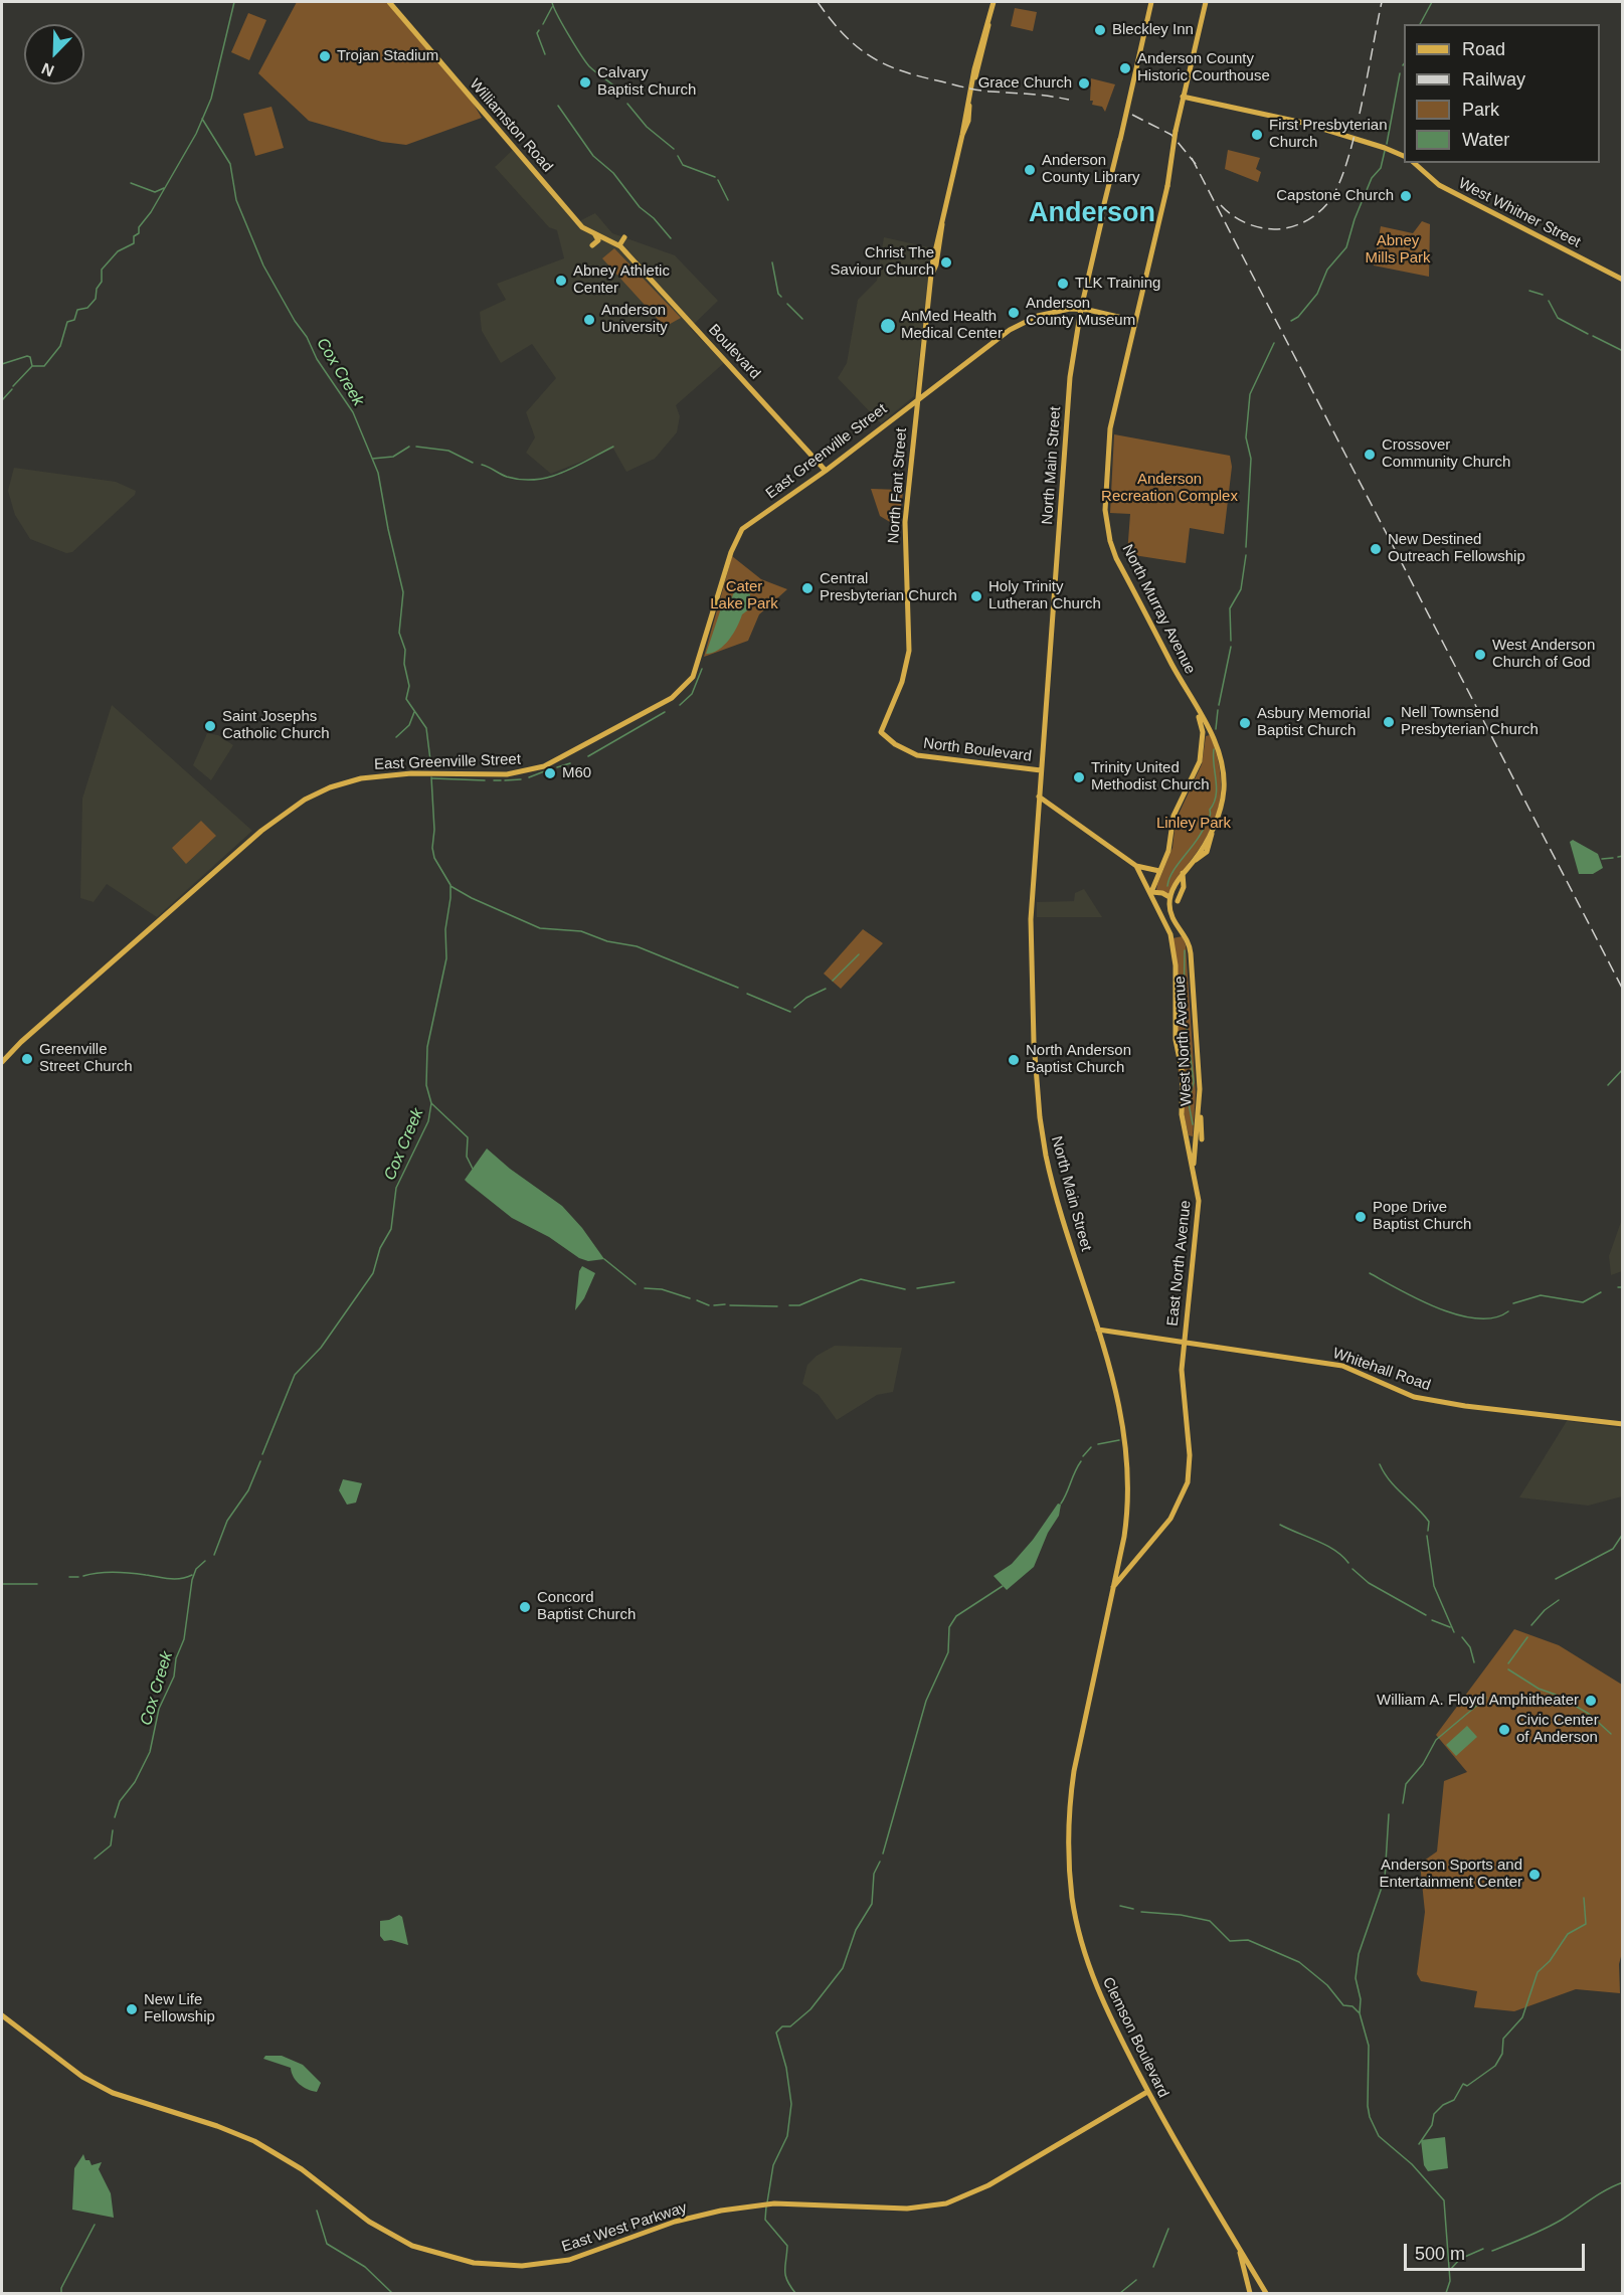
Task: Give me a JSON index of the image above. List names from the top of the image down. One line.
{"streets":{"main road":["Williamston Road","West Whitner Street","Boulevard","East Greenville Street","North Main Street","North Fant Street","North Murray Avenue","North Boulevard","West North Avenue","East North Avenue","Whitehall Road","Clemson Boulevard","East West Parkway"]},"crossings":[["Williamston Road","Boulevard"],["Boulevard","East Greenville Street"],["East Greenville Street","North Main Street"],["East Greenville Street","North Fant Street"],["North Main Street","North Boulevard"],["North Main Street","East North Avenue"],["North Main Street","Whitehall Road"],["North Main Street","Clemson Boulevard"],["North Fant Street","North Boulevard"],["North Murray Avenue","West North Avenue"],["West North Avenue","East North Avenue"],["East North Avenue","Whitehall Road"],["East North Avenue","Clemson Boulevard"],["Clemson Boulevard","East West Parkway"]],"districts":["Anderson"],"water":["Cox Creek"],"parks":["Abney Mills Park","Anderson Recreation Complex","Cater Lake Park","Linley Park"],"places":["Bleckley Inn","Trojan Stadium","Anderson County Historic Courthouse","Calvary Baptist Church","Grace Church","First Presbyterian Church","Anderson County Library","Capstone Church","Christ The Saviour Church","Abney Athletic Center","TLK Training","Anderson County Museum","Anderson University","AnMed Health Medical Center","Crossover Community Church","New Destined Outreach Fellowship","Central Presbyterian Church","Holy Trinity Lutheran Church","West Anderson Church of God","Nell Townsend Presbyterian Church","Asbury Memorial Baptist Church","Saint Josephs Catholic Church","M60","Trinity United Methodist Church","Greenville Street Church","North Anderson Baptist Church","Pope Drive Baptist Church","Concord Baptist Church","William A. Floyd Amphitheater","Civic Center of Anderson","Anderson Sports and Entertainment Center","New Life Fellowship"],"legend":["Road","Railway","Park","Water"],"scale_bar":"500 m","north":"bottom left"}
